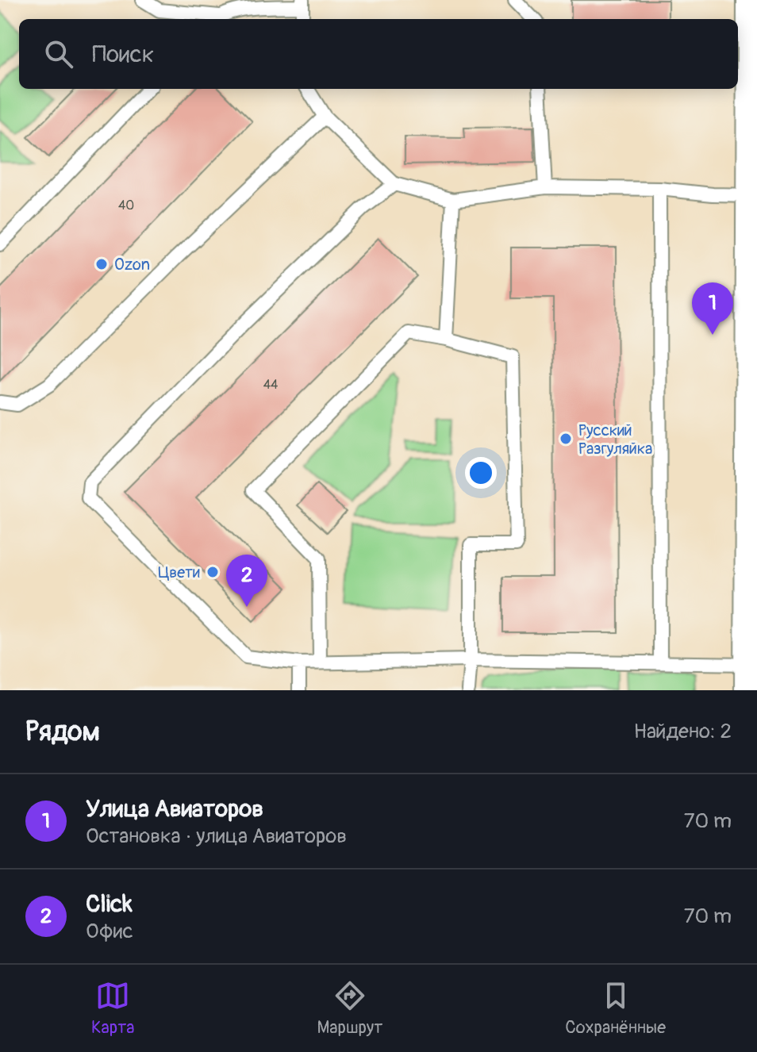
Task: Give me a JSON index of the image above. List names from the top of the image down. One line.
{"places":["Ozon","Русский Разгуляйка","Цвети"],"house_numbers":["40","44"],"page":{"search":"Поиск","pins":["1","2"],"heading":["Рядом","Найдено: 2"],"list":[{"mark":"1","name":"Улица Авиаторов","note":"Остановка · улица Авиаторов","value":"70 m"},{"mark":"2","name":"Click","note":"Офис","value":"70 m"}],"nav":["Карта","Маршрут","Сохранённые"]}}
